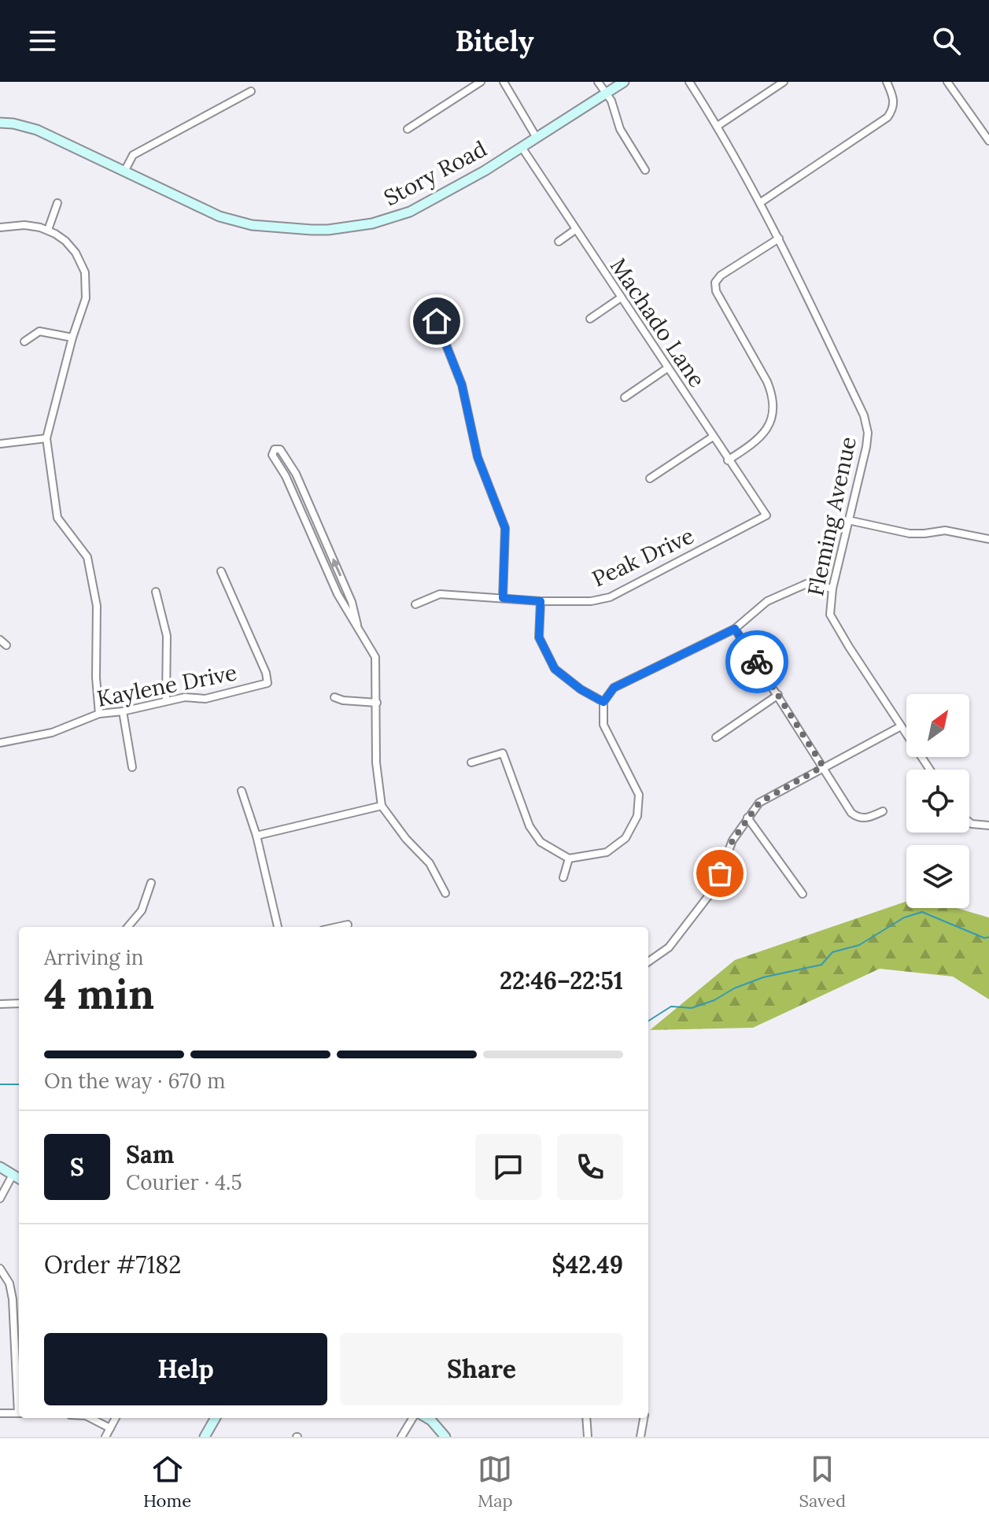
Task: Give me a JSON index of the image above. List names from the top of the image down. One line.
{"streets":{"street":["Story Road","Machado Lane","Fleming Avenue","Peak Drive","Kaylene Drive"]},"crossings":[["Story Road","Machado Lane"],["Machado Lane","Peak Drive"]],"north":"top right","page":{"header":"Bitely","heading":["4 min","Arriving in","22:46–22:51"],"panel":["Sam","Courier · 4.5","Order #7182","$42.49"],"bar":"On the way · 670 m","round":"S","buttons":["Help","Share"],"tabs":["Home","Map","Saved"]}}
